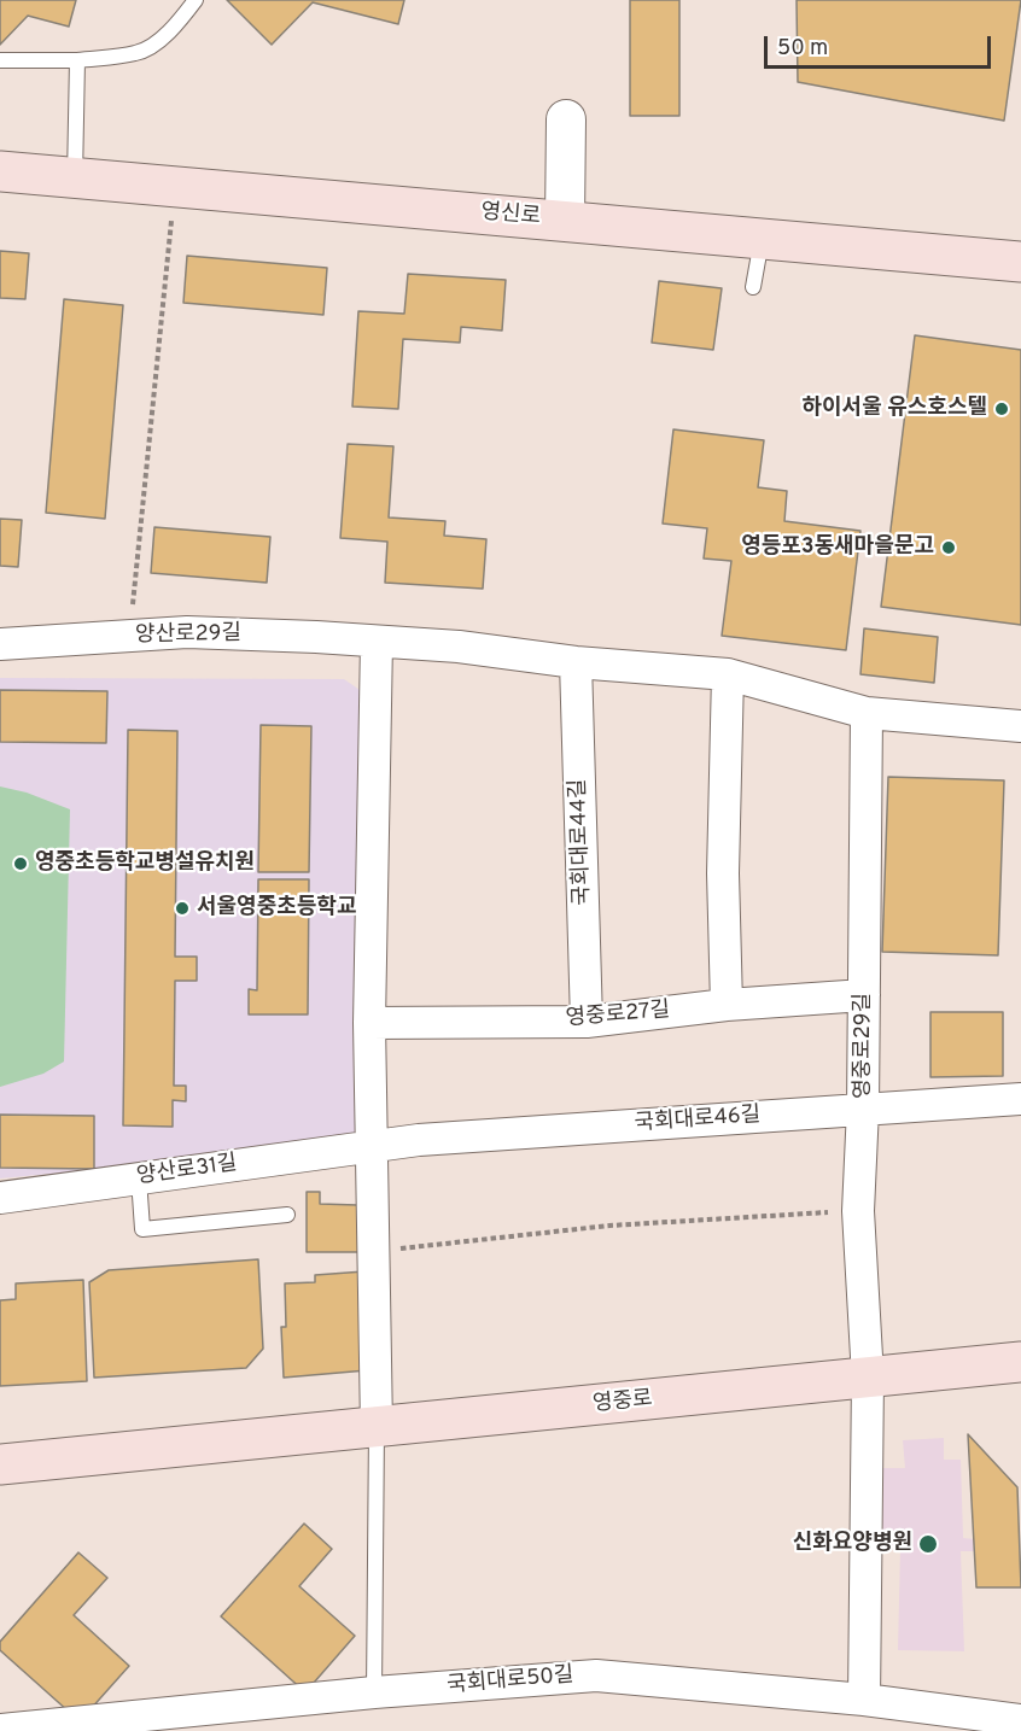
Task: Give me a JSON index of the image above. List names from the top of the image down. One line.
{"streets":{"main road":["영신로","영중로"],"street":["양산로29길","국회대로44길","영중로27길","영중로29길","국회대로46길","양산로31길","국회대로50길"]},"crossings":[["국회대로44길","영중로27길"],["영중로27길","영중로29길"],["영중로29길","국회대로46길"],["영중로29길","영중로"],["국회대로46길","양산로31길"]],"places":["하이서울 유스호스텔","영등포3동새마을문고","영중초등학교병설유치원","서울영중초등학교","신화요양병원"],"scale_bar":"50 m"}
